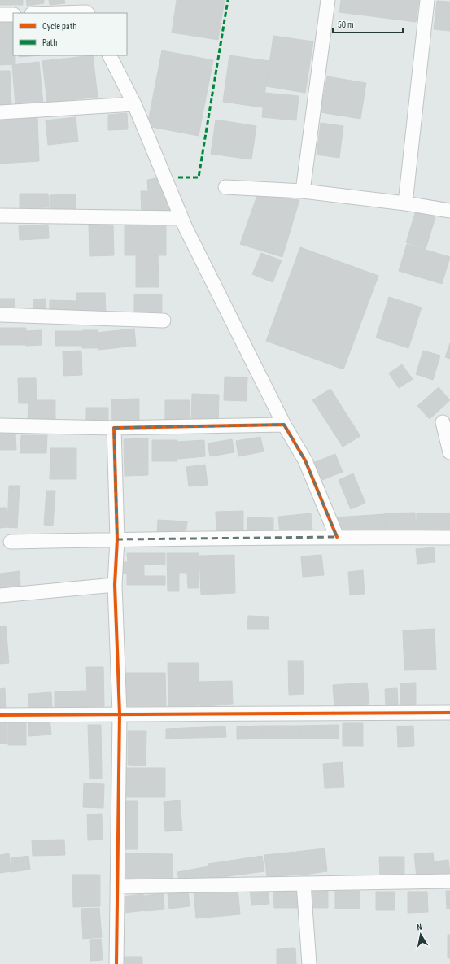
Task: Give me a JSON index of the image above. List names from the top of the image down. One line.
{"legend":["Cycle path","Path"],"scale_bar":"50 m","north":"top"}
